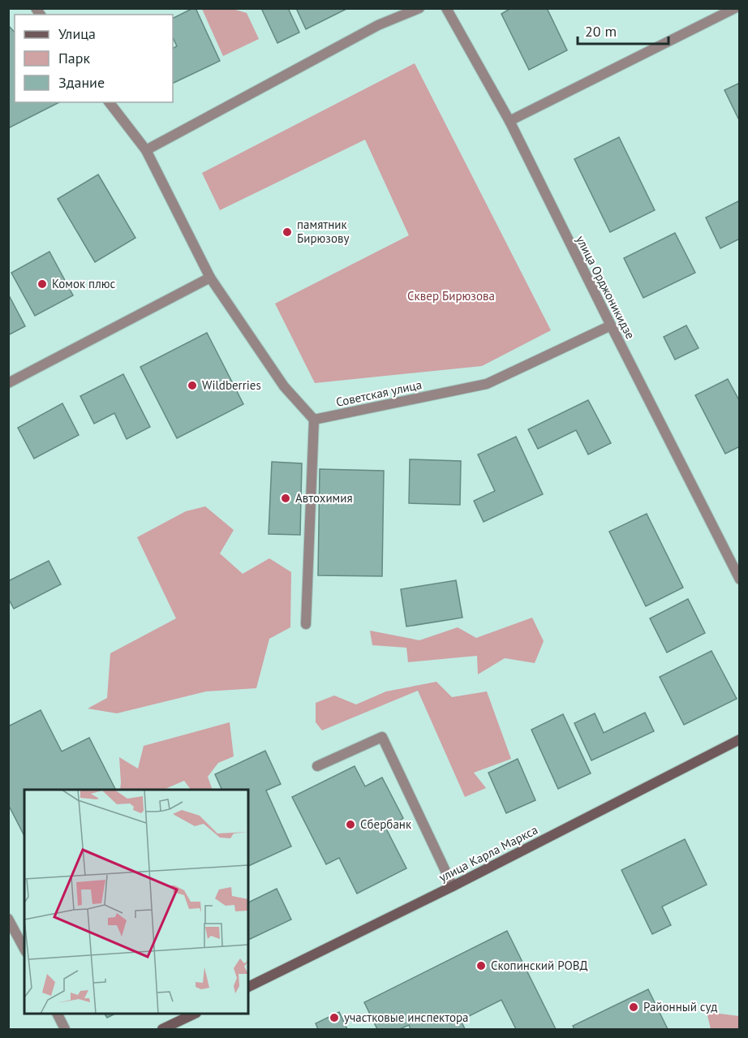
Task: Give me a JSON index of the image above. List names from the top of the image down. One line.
{"streets":{"main road":["улица Карла Маркса"],"street":["улица Орджоникидзе","Советская улица"]},"crossings":[["улица Орджоникидзе","Советская улица"]],"parks":["Сквер Бирюзова"],"places":["памятник Бирюзову","Комок плюс","Wildberries","Автохимия","Сбербанк","Скопинский РОВД","Районный суд","участковые инспектора"],"legend":["Улица","Парк","Здание"],"scale_bar":"20 m"}
